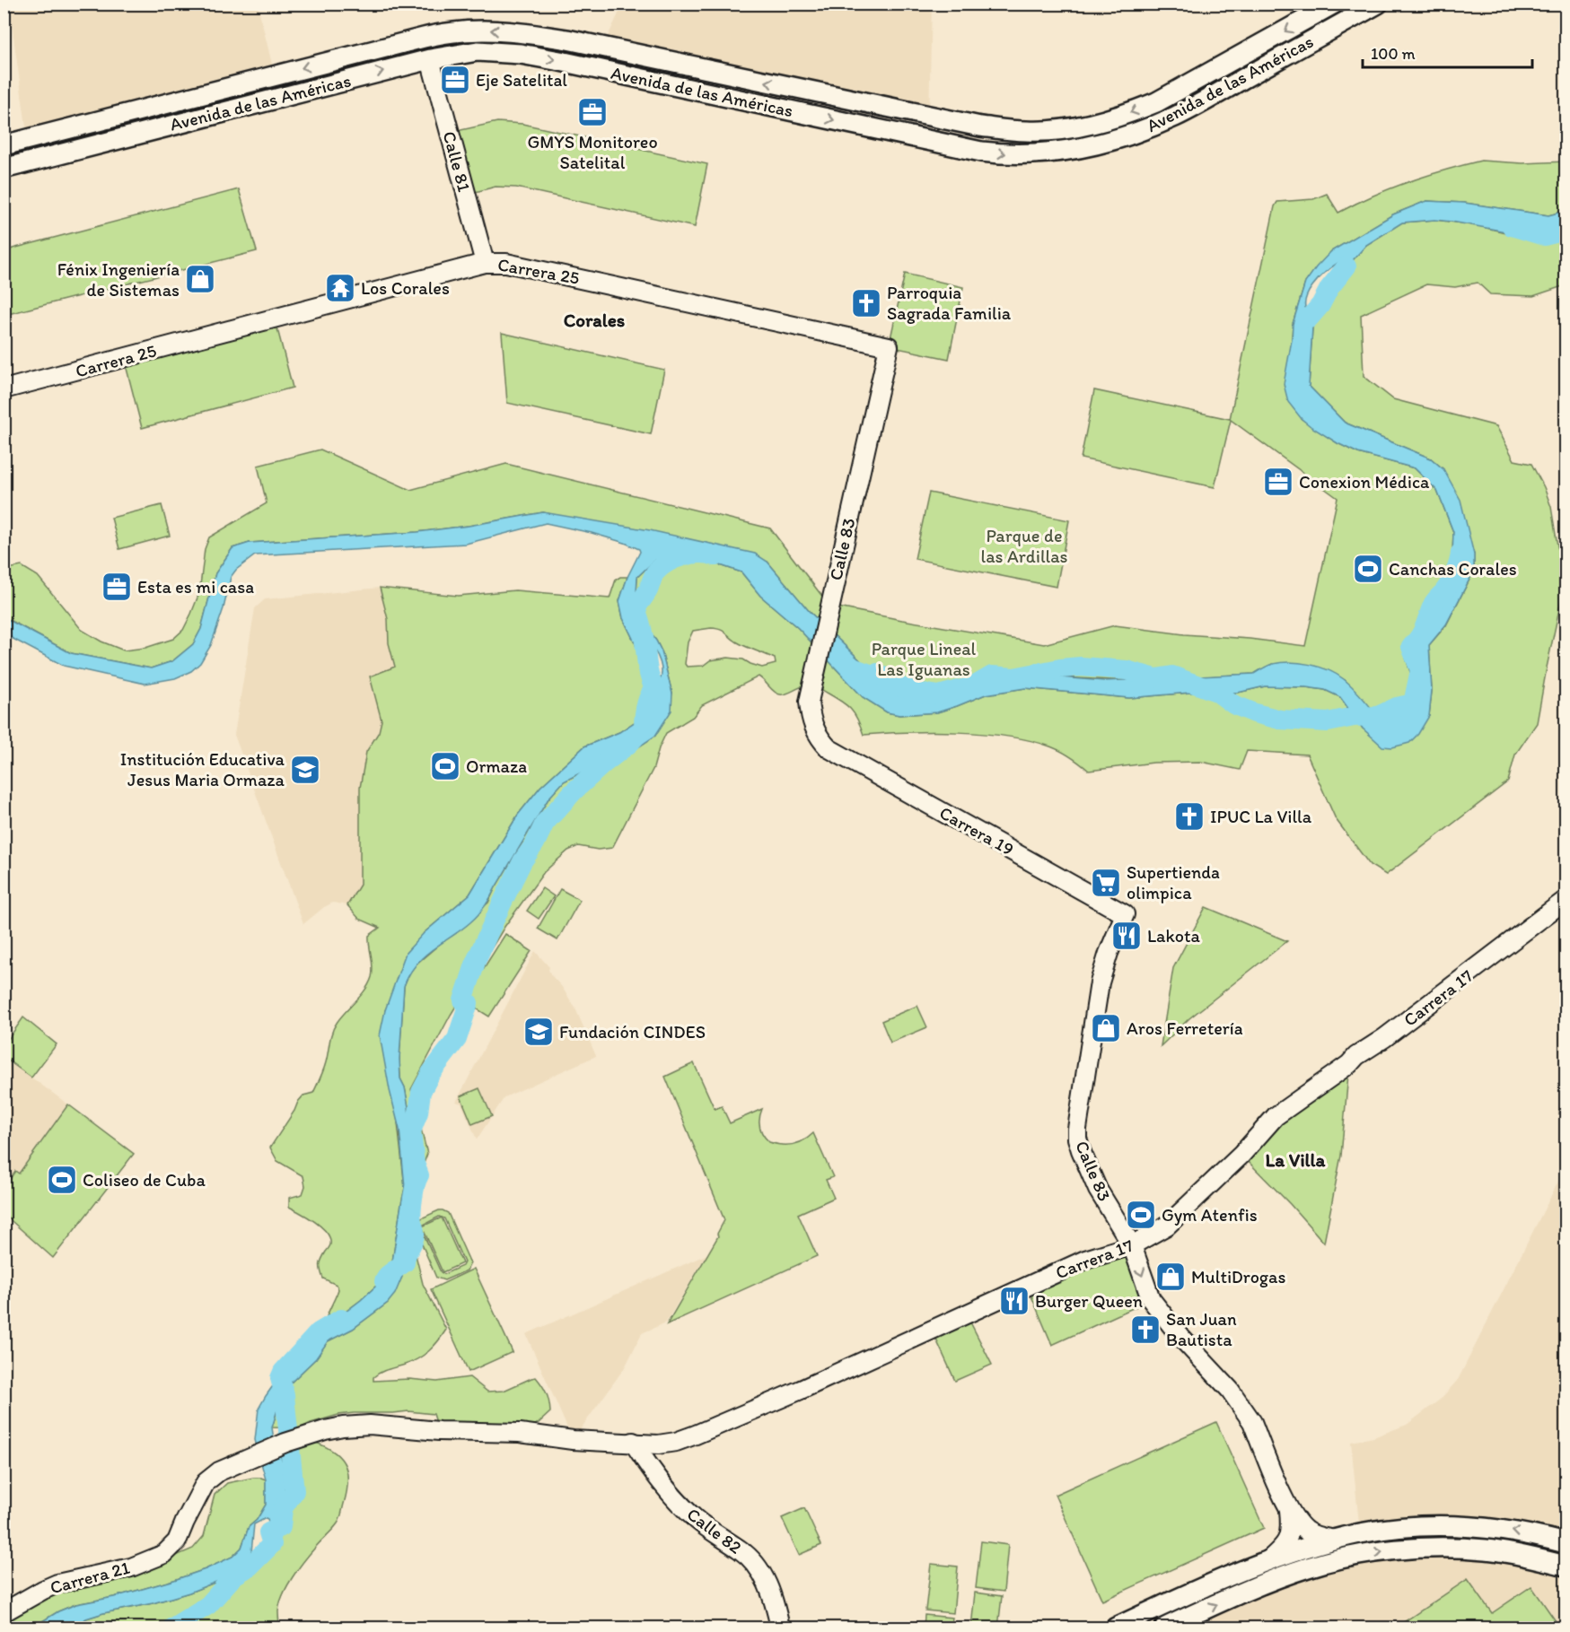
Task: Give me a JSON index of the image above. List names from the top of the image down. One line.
{"streets":{"main road":["Avenida de las Américas"],"street":["Calle 81","Carrera 25","Calle 83","Carrera 19","Carrera 17","Calle 82","Carrera 21"]},"crossings":[["Avenida de las Américas","Calle 81"],["Calle 81","Carrera 25"],["Carrera 25","Calle 83"],["Calle 83","Carrera 19"],["Calle 83","Carrera 17"],["Carrera 17","Calle 82"],["Carrera 17","Carrera 21"]],"districts":["Corales","La Villa"],"parks":["Parque de las Ardillas","Parque Lineal Las Iguanas"],"places":{"office":["Eje Satelital","GMYS Monitoreo Satelital","Conexion Médica","Esta es mi casa"],"shop":["Fénix Ingeniería de Sistemas","Aros Ferretería","MultiDrogas"],"temple":["Los Corales"],"church":["Parroquia Sagrada Familia","IPUC La Villa","San Juan Bautista"],"sports":["Canchas Corales","Ormaza","Coliseo de Cuba","Gym Atenfis"],"school or university":["Institución Educativa Jesus Maria Ormaza","Fundación CINDES"],"supermarket":["Supertienda olimpica"],"restaurant":["Lakota","Burger Queen"]},"scale_bar":"100 m"}
